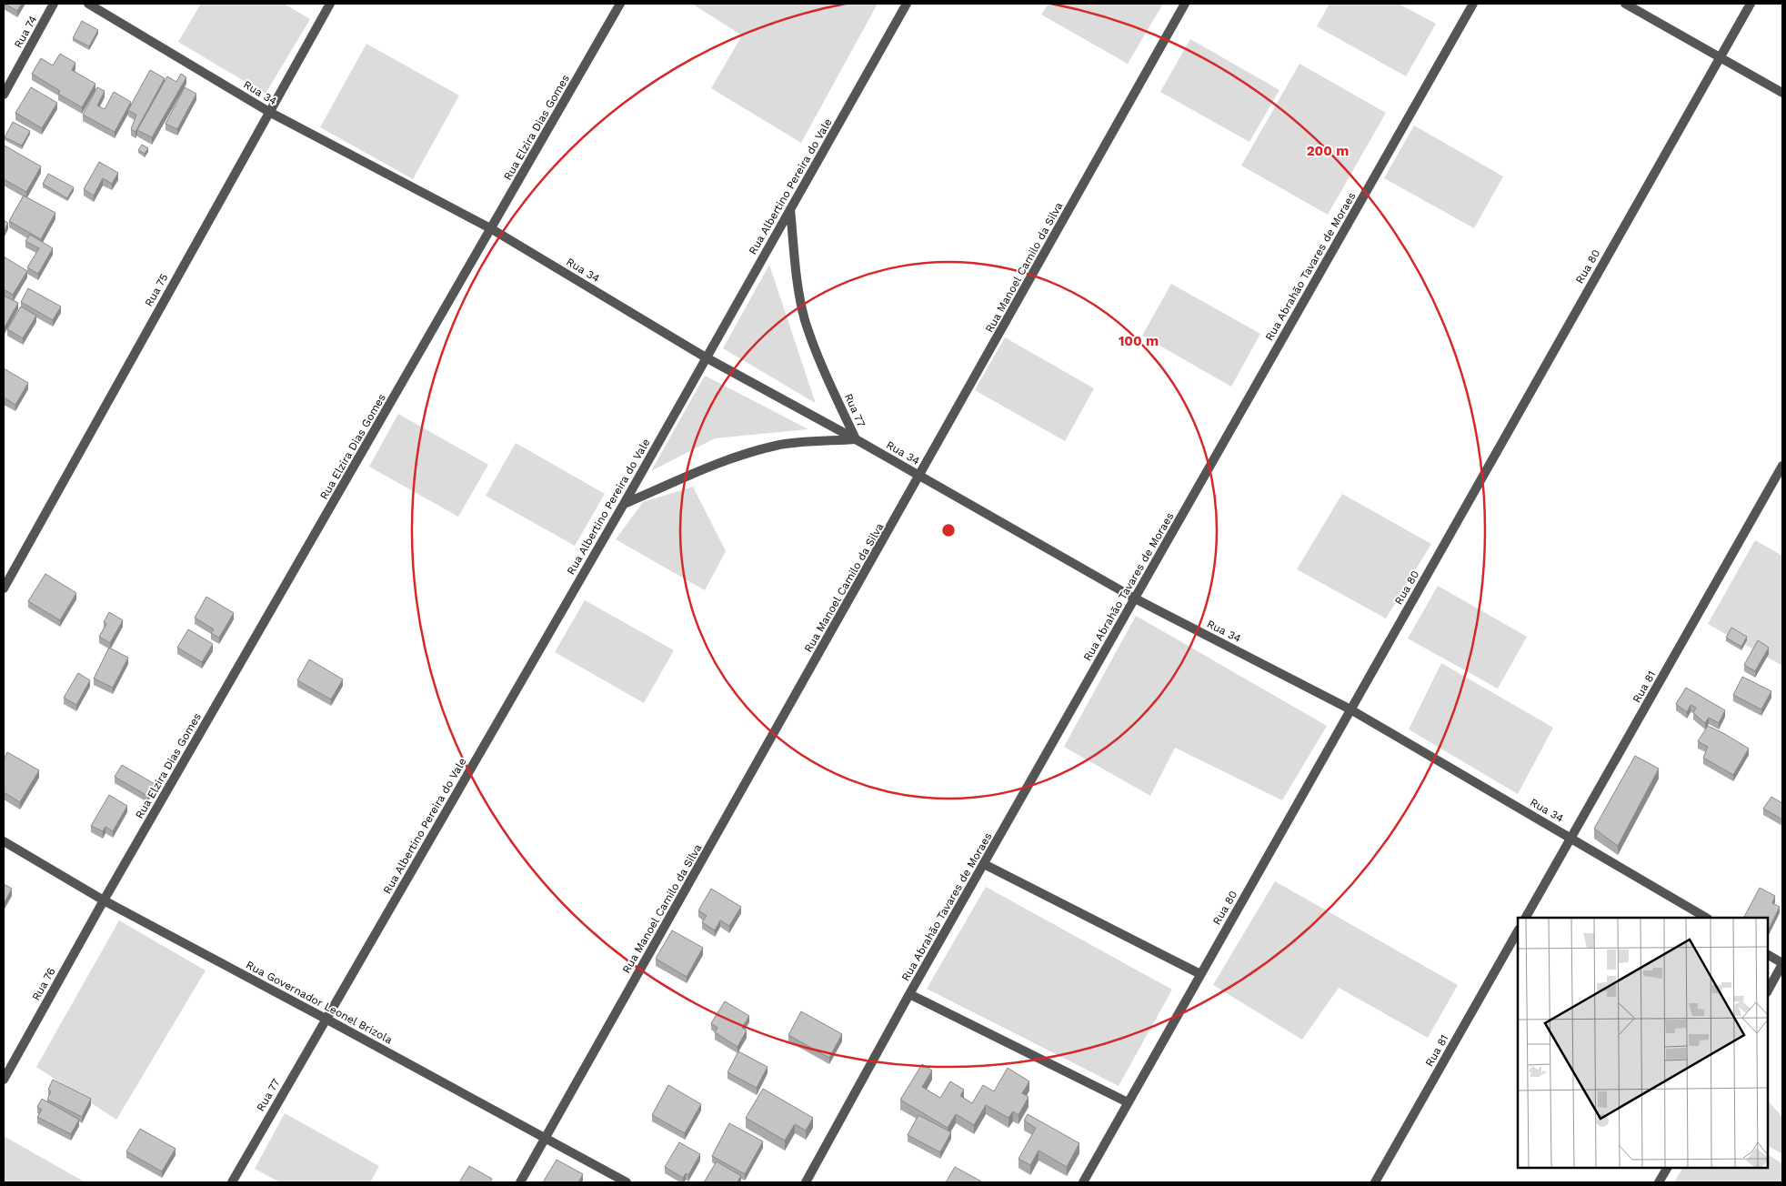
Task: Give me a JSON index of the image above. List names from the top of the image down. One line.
{"streets":{"street":["Rua 74","Rua 34","Rua Elzira Dias Gomes","Rua Albertino Pereira do Vale","Rua Abrahão Tavares de Moraes","Rua 80","Rua Manoel Camilo da Silva","Rua 75","Rua 77","Rua 81","Rua 76","Rua Governador Leonel Brizola"]},"crossings":[["Rua 34","Rua Elzira Dias Gomes"],["Rua 34","Rua Albertino Pereira do Vale"],["Rua 34","Rua Abrahão Tavares de Moraes"],["Rua 34","Rua 80"],["Rua 34","Rua Manoel Camilo da Silva"],["Rua 34","Rua 75"],["Rua 34","Rua 77"],["Rua 34","Rua 81"],["Rua Elzira Dias Gomes","Rua 76"],["Rua Elzira Dias Gomes","Rua Governador Leonel Brizola"],["Rua Albertino Pereira do Vale","Rua 77"],["Rua Albertino Pereira do Vale","Rua Governador Leonel Brizola"],["Rua Manoel Camilo da Silva","Rua Governador Leonel Brizola"],["Rua 77","Rua Governador Leonel Brizola"],["Rua 76","Rua Governador Leonel Brizola"]],"rings":["200 m","100 m"]}
